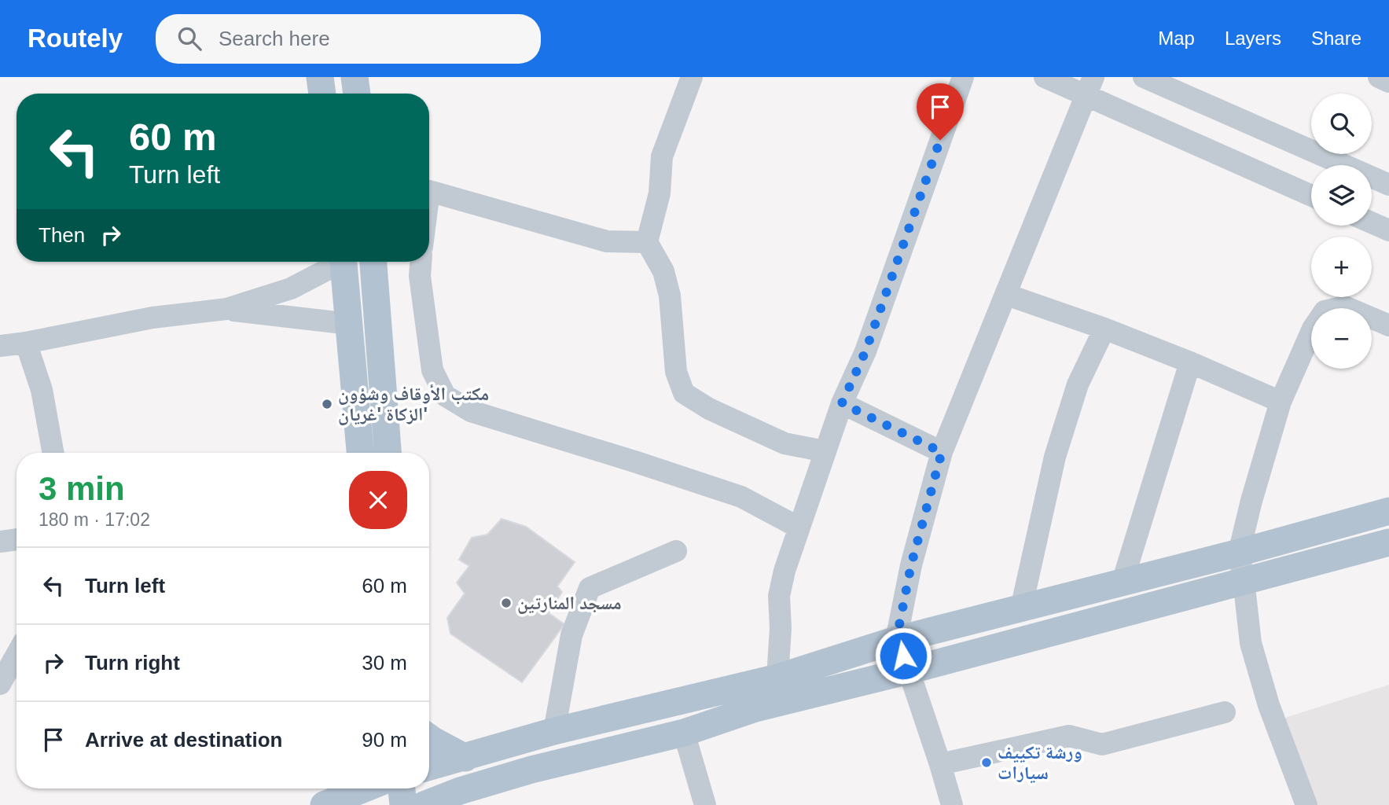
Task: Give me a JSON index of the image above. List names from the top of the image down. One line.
{"places":["مكتب الأوقاف وشؤون الزكاة 'غريان'","مسجد المنارتين","ورشة تكييف سيارات"],"page":{"header":"Routely","search":"Search here","nav":["Map","Layers","Share"],"map_buttons":["+","−"],"turn":["60 m","Turn left"],"then":"Then","heading":["3 min","180 m · 17:02"],"list":[{"name":"Turn left","value":"60 m"},{"name":"Turn right","value":"30 m"},{"name":"Arrive at destination","value":"90 m"}]}}
